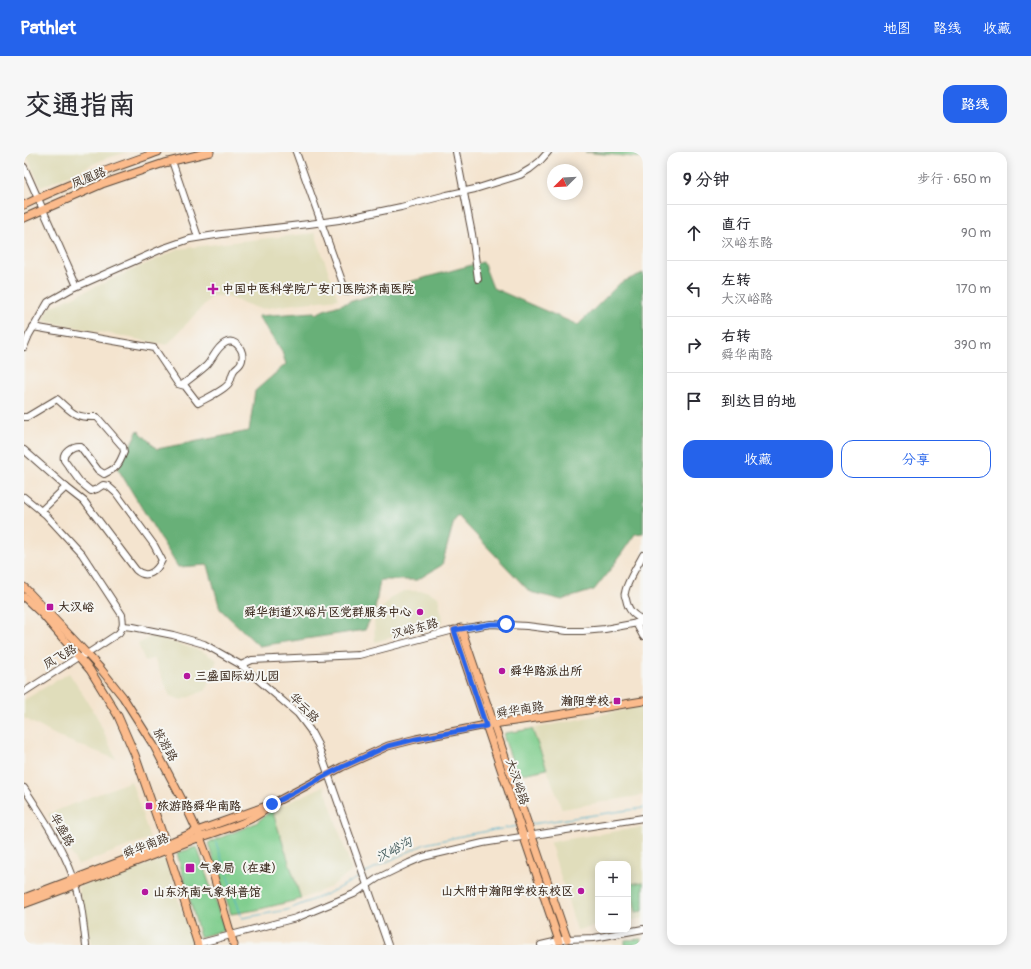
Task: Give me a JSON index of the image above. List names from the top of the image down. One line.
{"streets":{"main road":["凤凰路","舜华南路","旅游路","大汉峪路"],"street":["汉峪东路","凤飞路","华云路","华盛路"]},"crossings":[["汉峪东路","华云路"],["汉峪东路","大汉峪路"],["凤飞路","旅游路"],["华云路","舜华南路"],["舜华南路","旅游路"],["舜华南路","大汉峪路"],["舜华南路","华盛路"]],"water":["汉峪沟"],"places":{"health":["中国中医科学院广安门医院济南医院"],"transit":["大汉峪","瀚阳学校","旅游路舜华南路","气象局（在建）"],"other":["舜华街道汉峪片区党群服务中心","舜华路派出所","三盛国际幼儿园","山大附中瀚阳学校东校区","山东济南气象科普馆"]},"north":"bottom left","page":{"header":"Pathlet","nav":["地图","路线","收藏"],"title":"交通指南","buttons":["路线",["收藏","分享"]],"heading":["9 分钟","步行 · 650 m"],"list":[["直行","汉峪东路","90 m"],["左转","大汉峪路","170 m"],["右转","舜华南路","390 m"],"到达目的地"],"map_buttons":["+","−"]}}
